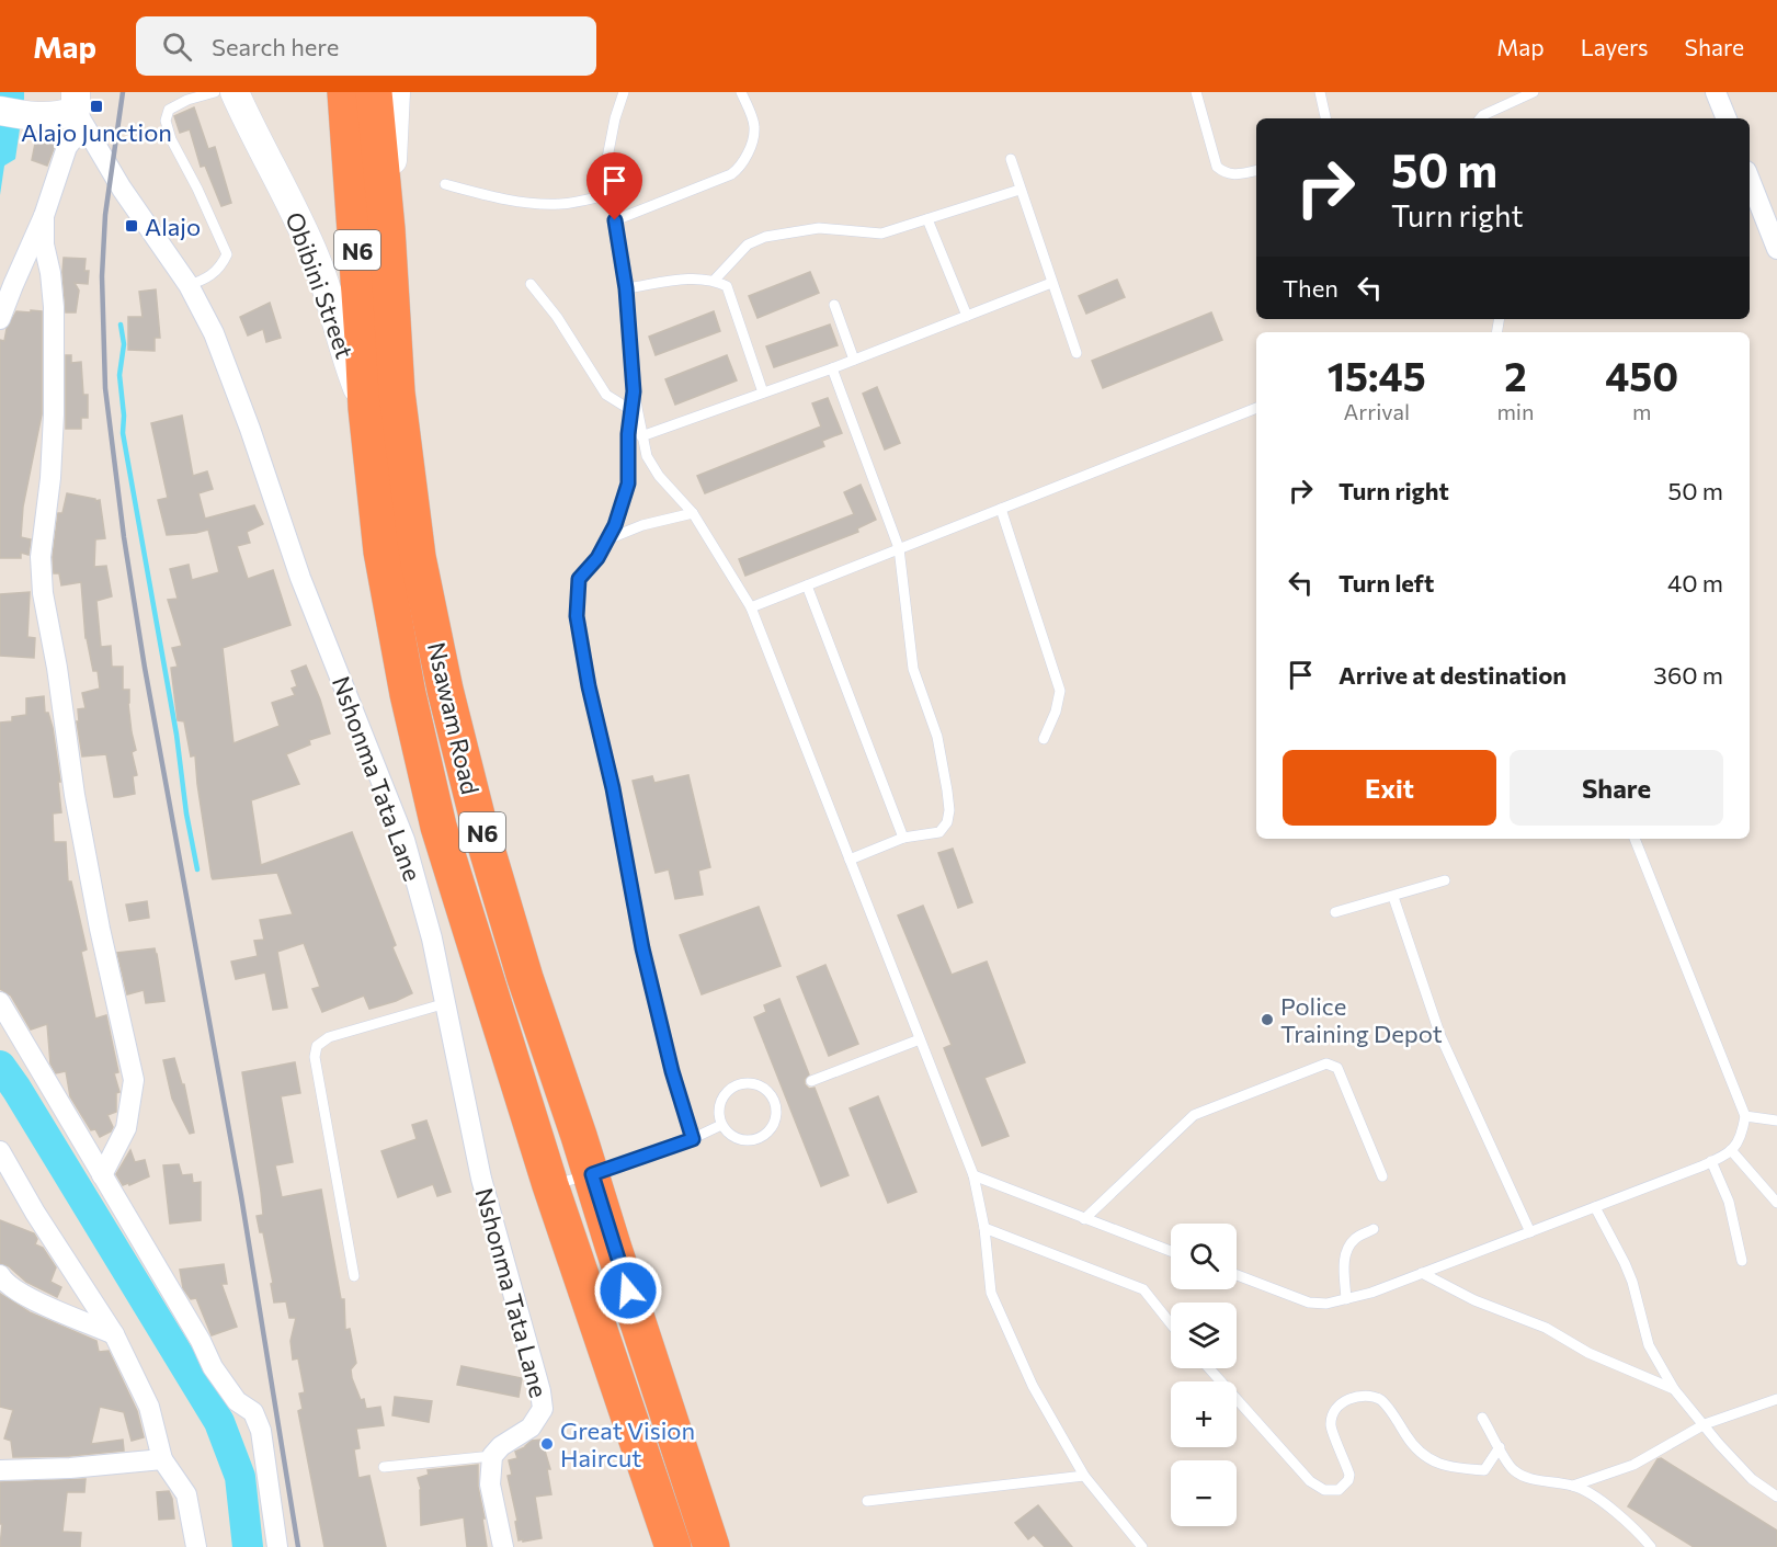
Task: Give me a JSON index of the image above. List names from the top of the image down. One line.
{"streets":{"highway":["N6","Nsawam Road"],"street":["Obibini Street","Nshonma Tata Lane"]},"crossings":[["Obibini Street","Nsawam Road"]],"places":{"transit":["Alajo Junction","Alajo"],"other":["Police Training Depot","Great Vision Haircut"]},"page":{"header":"Map","search":"Search here","nav":["Map","Layers","Share"],"turn":["50 m","Turn right"],"then":"Then","eta":["15:45","Arrival","2","min","450","m"],"list":[{"name":"Turn right","value":"50 m"},{"name":"Turn left","value":"40 m"},{"name":"Arrive at destination","value":"360 m"}],"buttons":["Exit","Share"],"map_buttons":["+","−"]}}
